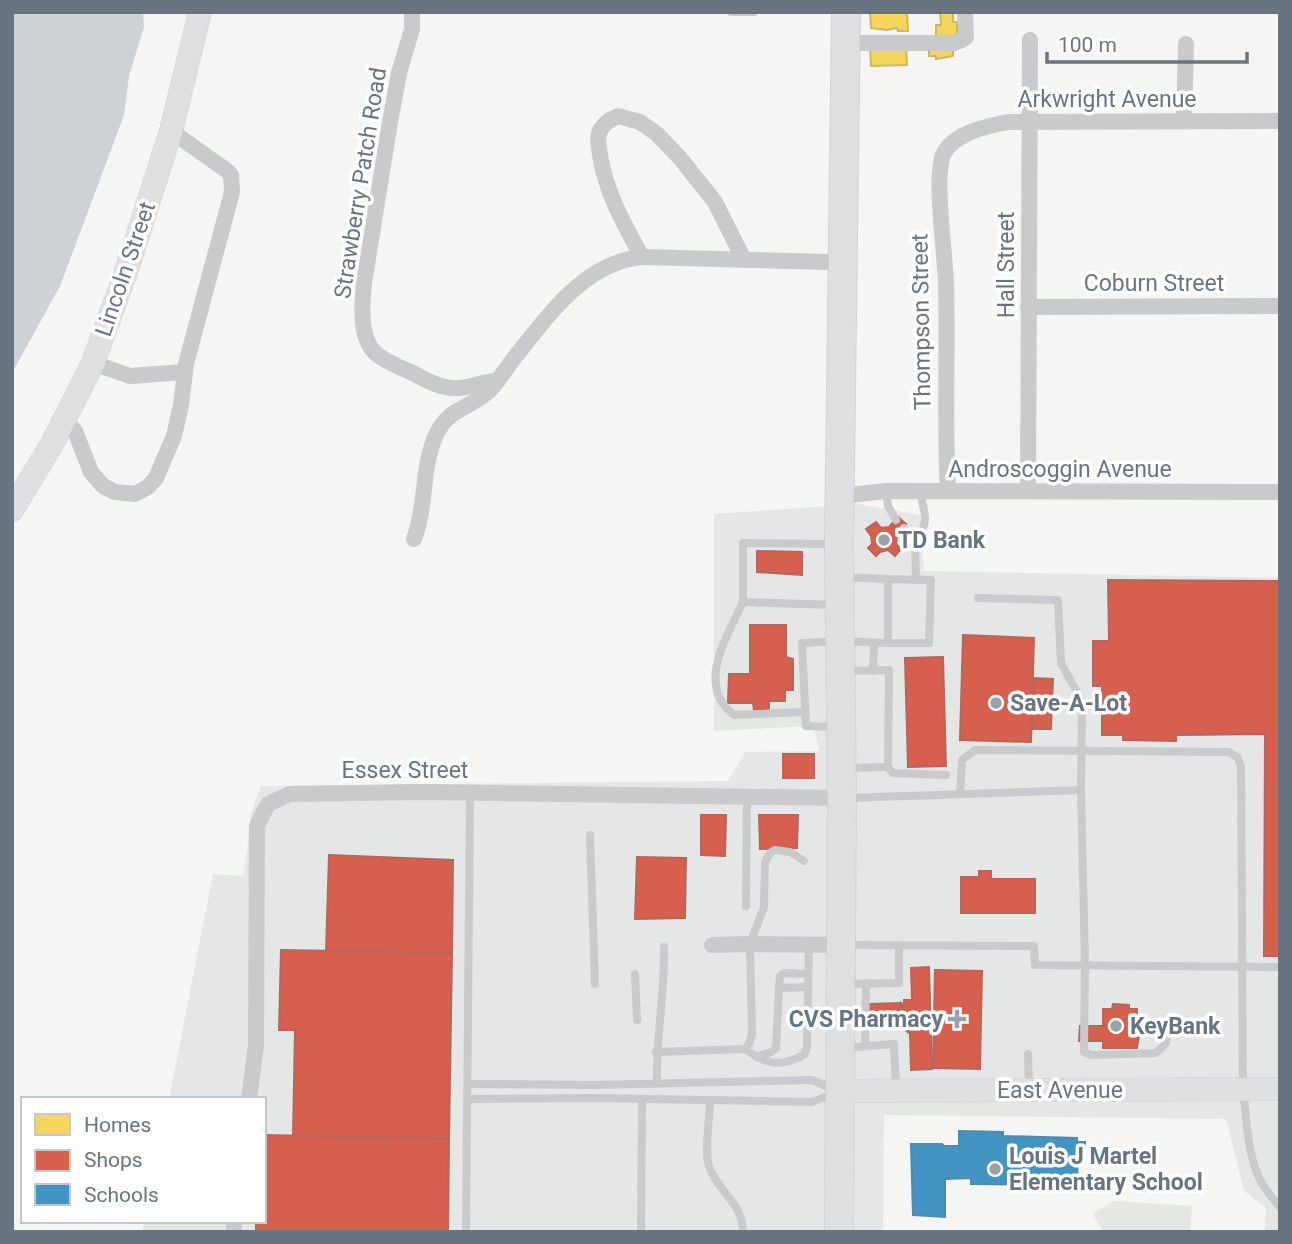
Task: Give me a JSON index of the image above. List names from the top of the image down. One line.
{"streets":{"main road":["Lincoln Street","East Avenue"],"street":["Arkwright Avenue","Strawberry Patch Road","Hall Street","Coburn Street","Thompson Street","Androscoggin Avenue","Essex Street"]},"crossings":[["Arkwright Avenue","Hall Street"],["Arkwright Avenue","Thompson Street"],["Hall Street","Coburn Street"],["Hall Street","Androscoggin Avenue"],["Thompson Street","Androscoggin Avenue"]],"places":{"other":["TD Bank","Save-A-Lot","KeyBank","Louis J Martel Elementary School"],"health":["CVS Pharmacy"]},"legend":["Homes","Shops","Schools"],"scale_bar":"100 m"}
